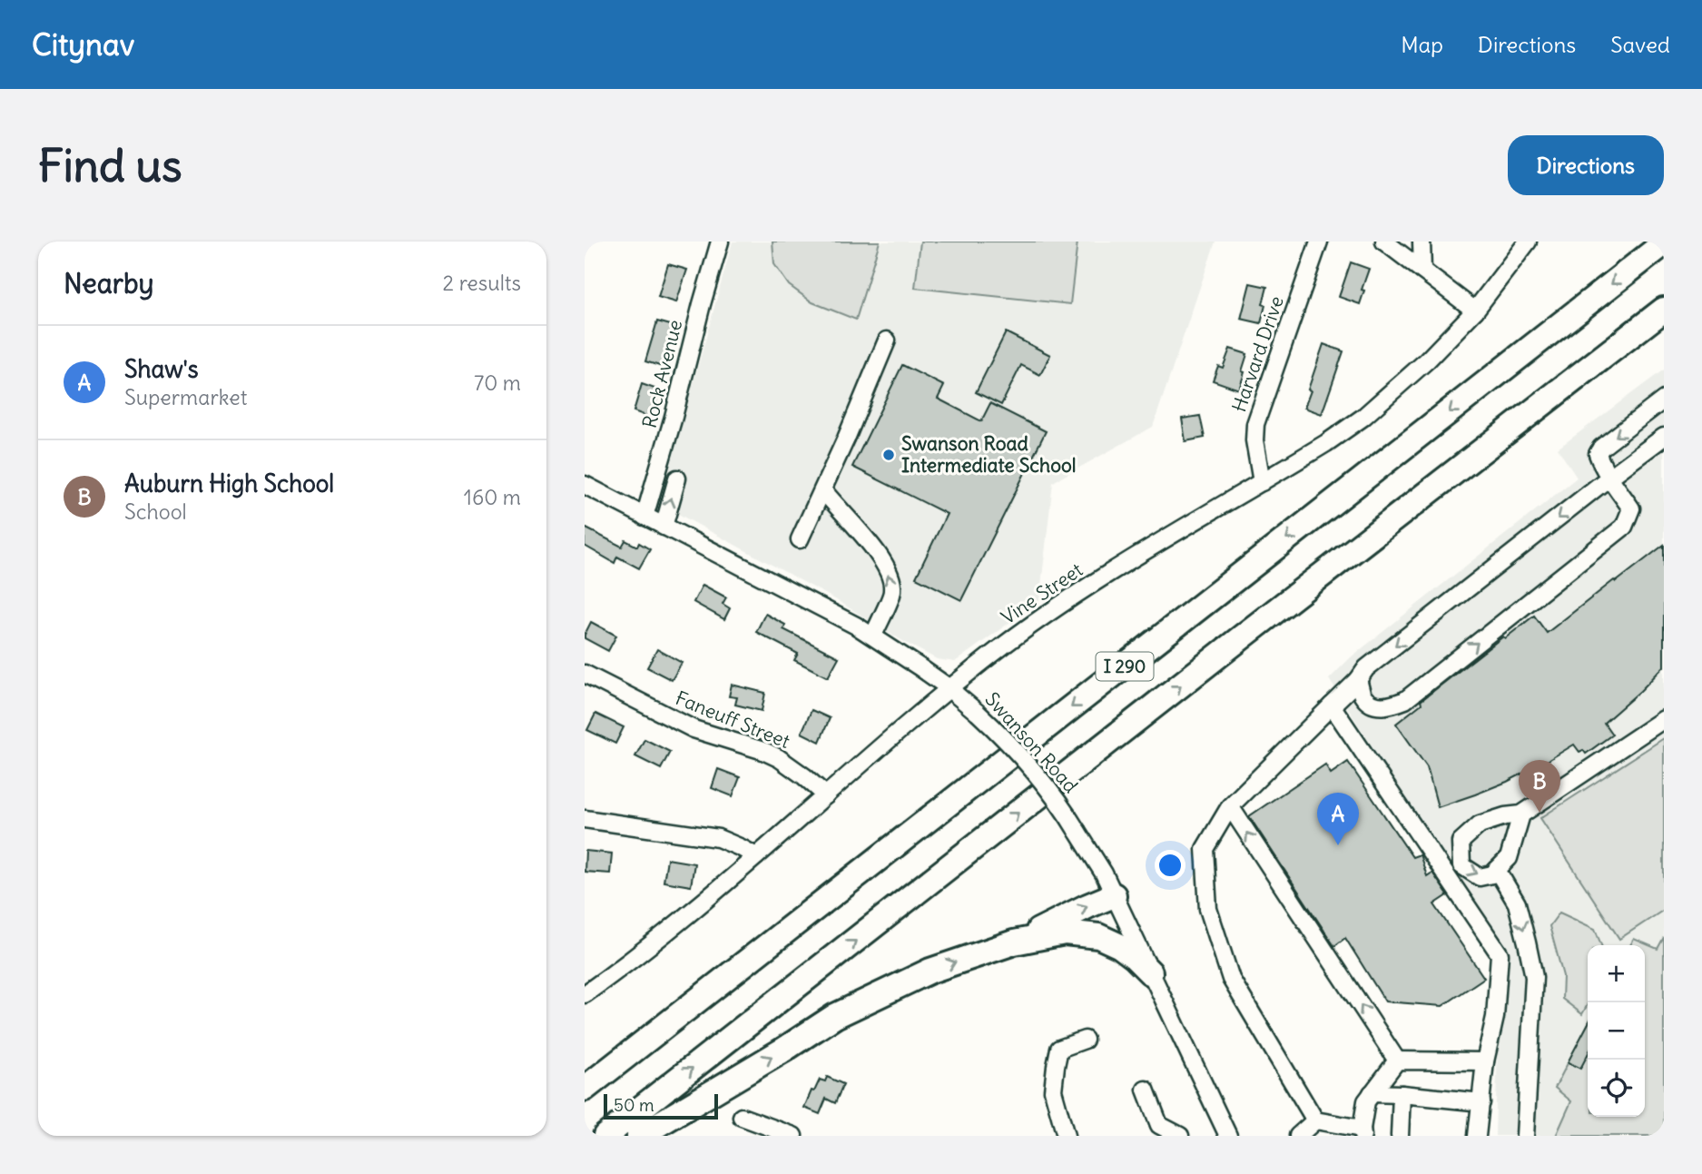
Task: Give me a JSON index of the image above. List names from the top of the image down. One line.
{"streets":{"highway":["I 290"],"street":["Harvard Drive","Rock Avenue","Vine Street","Faneuff Street","Swanson Road"]},"crossings":[["Harvard Drive","Vine Street"],["Rock Avenue","Swanson Road"],["Vine Street","Faneuff Street"],["Vine Street","Swanson Road"]],"places":["Swanson Road Intermediate School"],"scale_bar":"50 m","page":{"header":"Citynav","nav":["Map","Directions","Saved"],"buttons":"Directions","title":"Find us","heading":["Nearby","2 results"],"list":[{"mark":"A","name":"Shaw's","note":"Supermarket","value":"70 m"},{"mark":"B","name":"Auburn High School","note":"School","value":"160 m"}],"pins":["B","A"],"map_buttons":["+","−"],"scale":"50 m"}}
